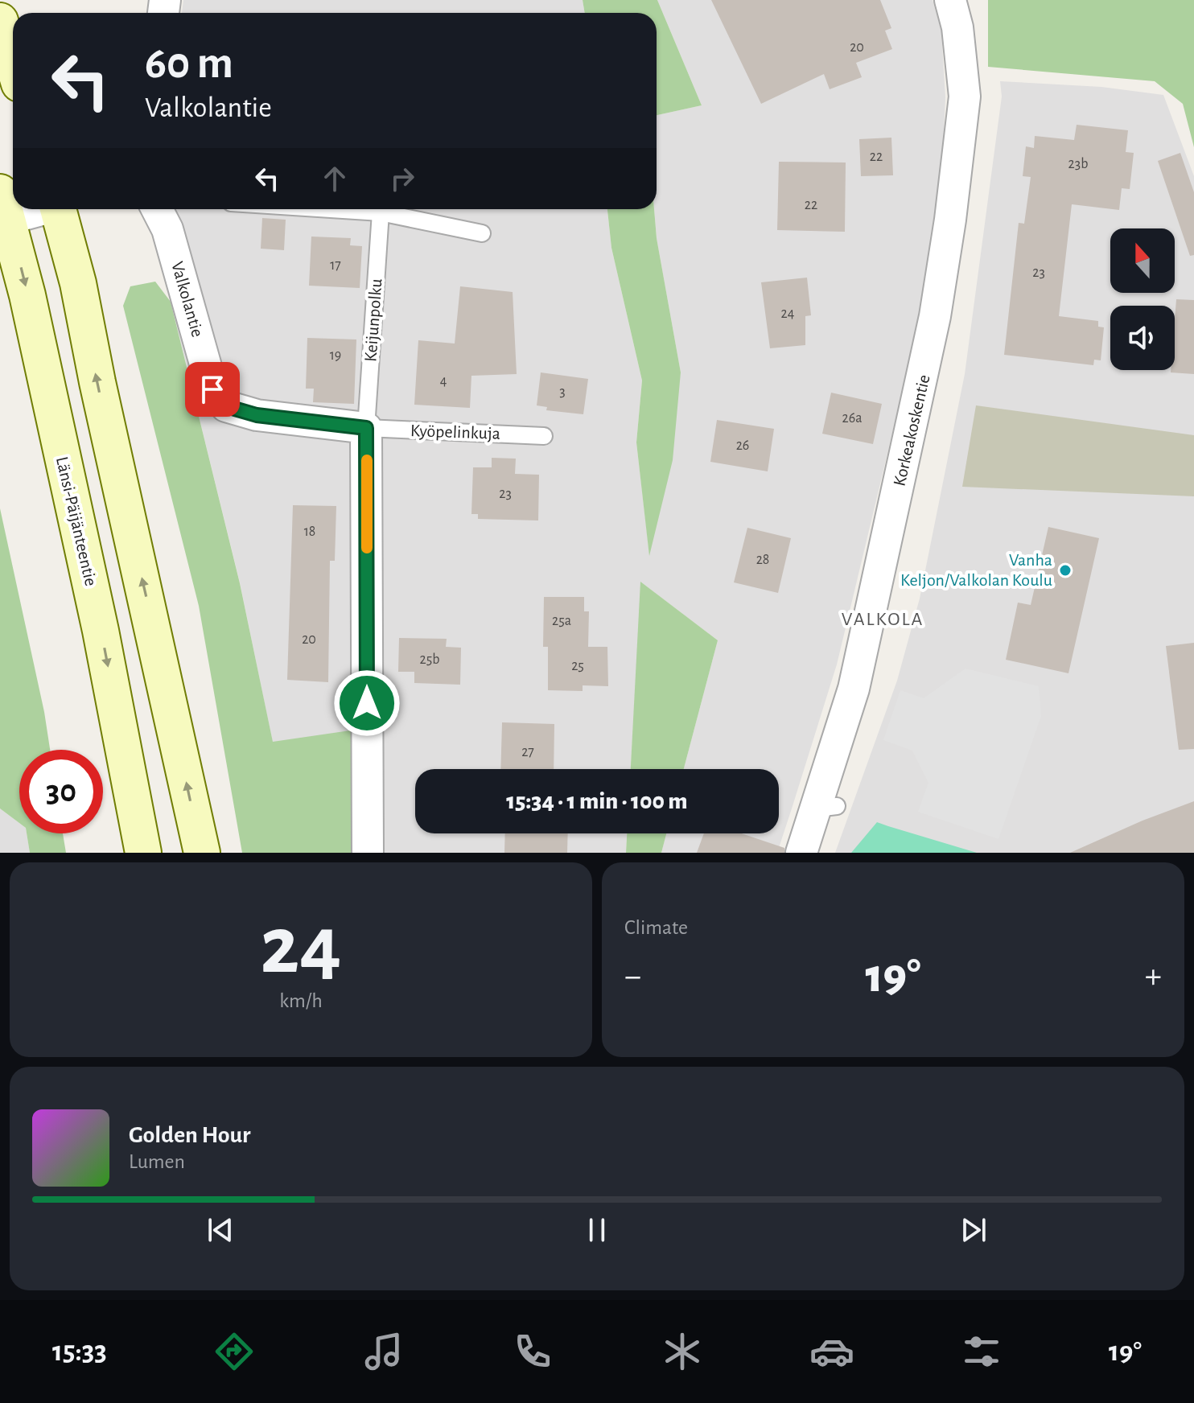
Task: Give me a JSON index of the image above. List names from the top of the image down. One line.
{"streets":{"main road":["Länsi-Päijänteentie"],"street":["Valkolantie","Korkeakoskentie"],"lane":["Keijunpolku","Kyöpelinkuja"]},"crossings":[["Valkolantie","Keijunpolku"],["Valkolantie","Kyöpelinkuja"],["Keijunpolku","Kyöpelinkuja"]],"districts":["VALKOLA"],"places":["Vanha Keljon/Valkolan Koulu"],"house_numbers":["20","22","23b","22","17","23","24","19","4","3","26a","26","23","18","28","25a","20","25b","25","27"],"north":"top","page":{"turn":["60 m","Valkolantie"],"limit":"30","trip":"15:34 · 1 min · 100 m","tile":[["24","km/h"],"Climate"],"heat":["−","19°","+"],"song":["Golden Hour","Lumen"],"tabs":["15:33","19°"]}}
